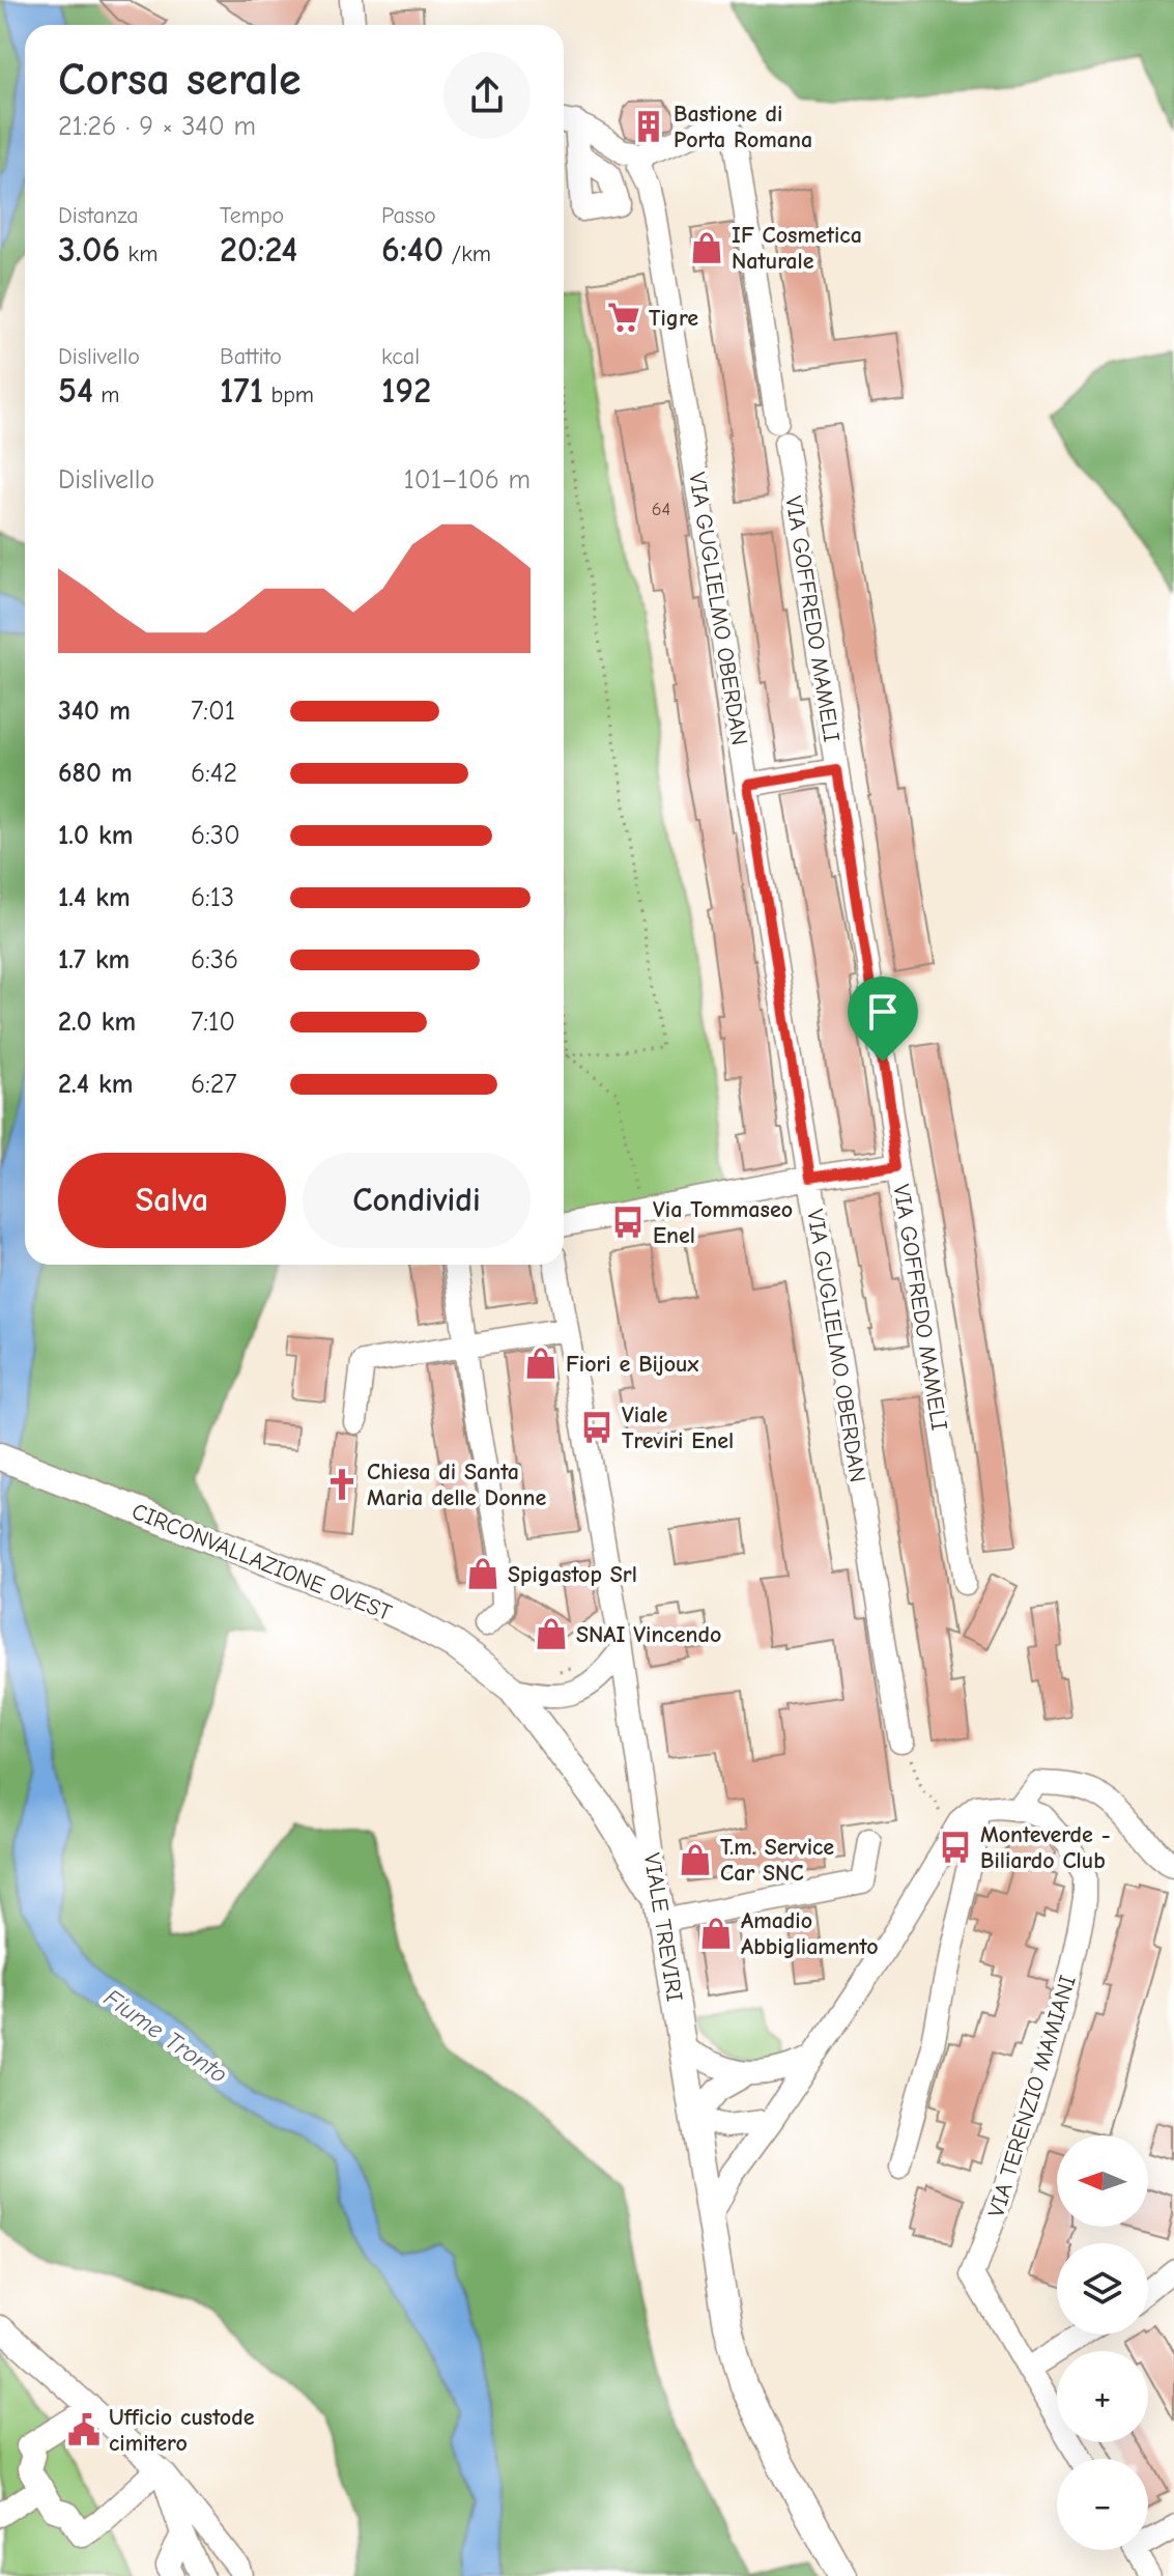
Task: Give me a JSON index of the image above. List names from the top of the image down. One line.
{"streets":{"main road":["CIRCONVALLAZIONE OVEST","VIALE TREVIRI"],"street":["VIA GUGLIELMO OBERDAN","VIA GOFFREDO MAMELI","VIA TERENZIO MAMIANI"]},"crossings":[["VIA GUGLIELMO OBERDAN","VIA GOFFREDO MAMELI"],["CIRCONVALLAZIONE OVEST","VIALE TREVIRI"]],"water":["Fiume Tronto"],"places":{"building":["Bastione di Porta Romana"],"shop":["IF Cosmetica Naturale","Fiori e Bijoux","Spigastop Srl","SNAI Vincendo","T.m. Service Car SNC","Amadio Abbigliamento"],"supermarket":["Tigre"],"bus stop":["Via Tommaseo Enel","Viale Treviri Enel","Monteverde - Biliardo Club"],"church":["Chiesa di Santa Maria delle Donne"],"public building":["Ufficio custode cimitero"]},"house_numbers":["64"],"north":"left","page":{"heading":["Corsa serale","21:26 · 9 × 340 m"],"stats":[["Distanza","3.06 km"],["Tempo","20:24"],["Passo","6:40 /km"],["Dislivello","54 m"],["Battito","171 bpm"],["kcal","192"]],"chart":["Dislivello","101–106 m"],"list":[{"name":"340 m","note":"7:01"},{"name":"680 m","note":"6:42"},{"name":"1.0 km","note":"6:30"},{"name":"1.4 km","note":"6:13"},{"name":"1.7 km","note":"6:36"},{"name":"2.0 km","note":"7:10"},{"name":"2.4 km","note":"6:27"}],"buttons":["Salva","Condividi"],"map_buttons":["+","−"]}}
